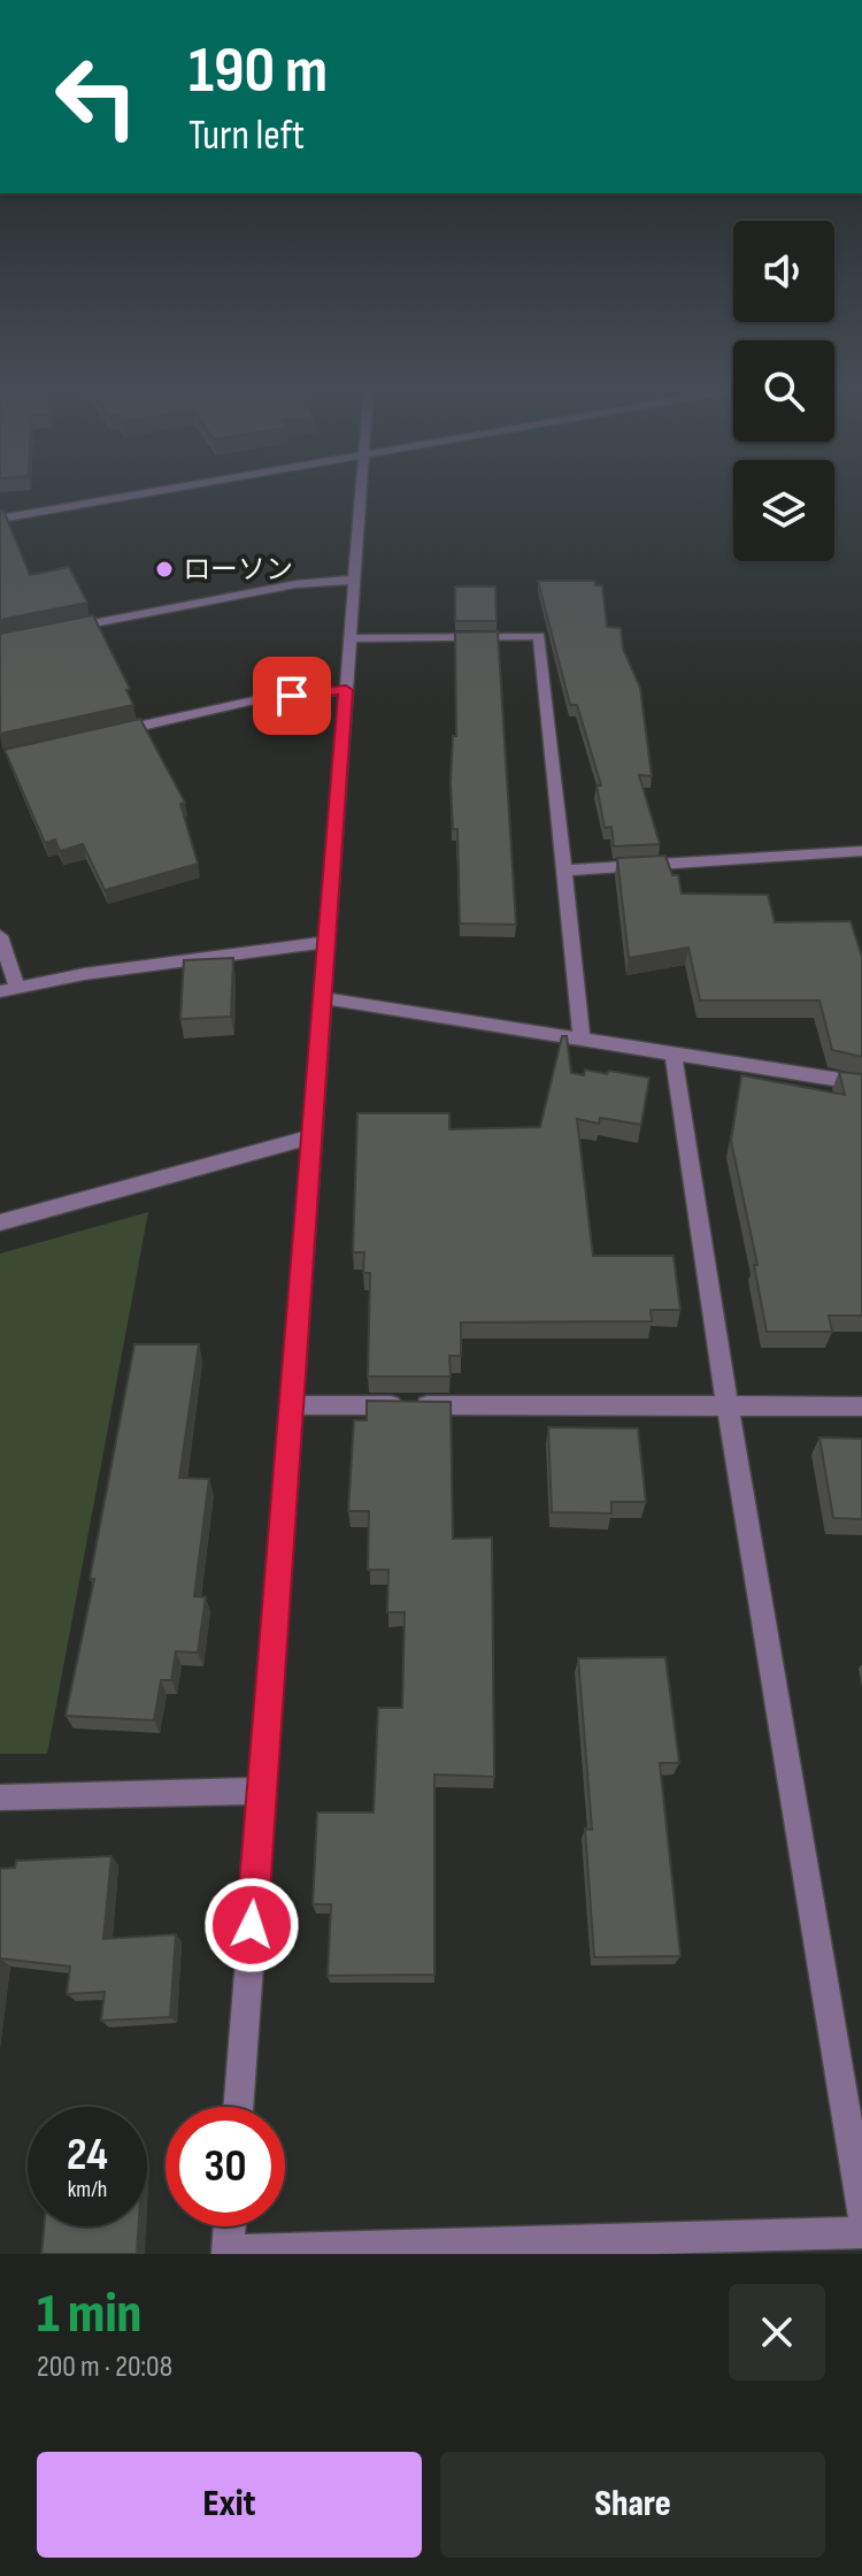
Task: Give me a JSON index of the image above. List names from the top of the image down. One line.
{"places":["ローソン"],"page":{"turn":["190 m","Turn left"],"speed":"24 km/h","limit":"30","heading":["1 min","200 m · 20:08"],"buttons":["Exit","Share"]}}
